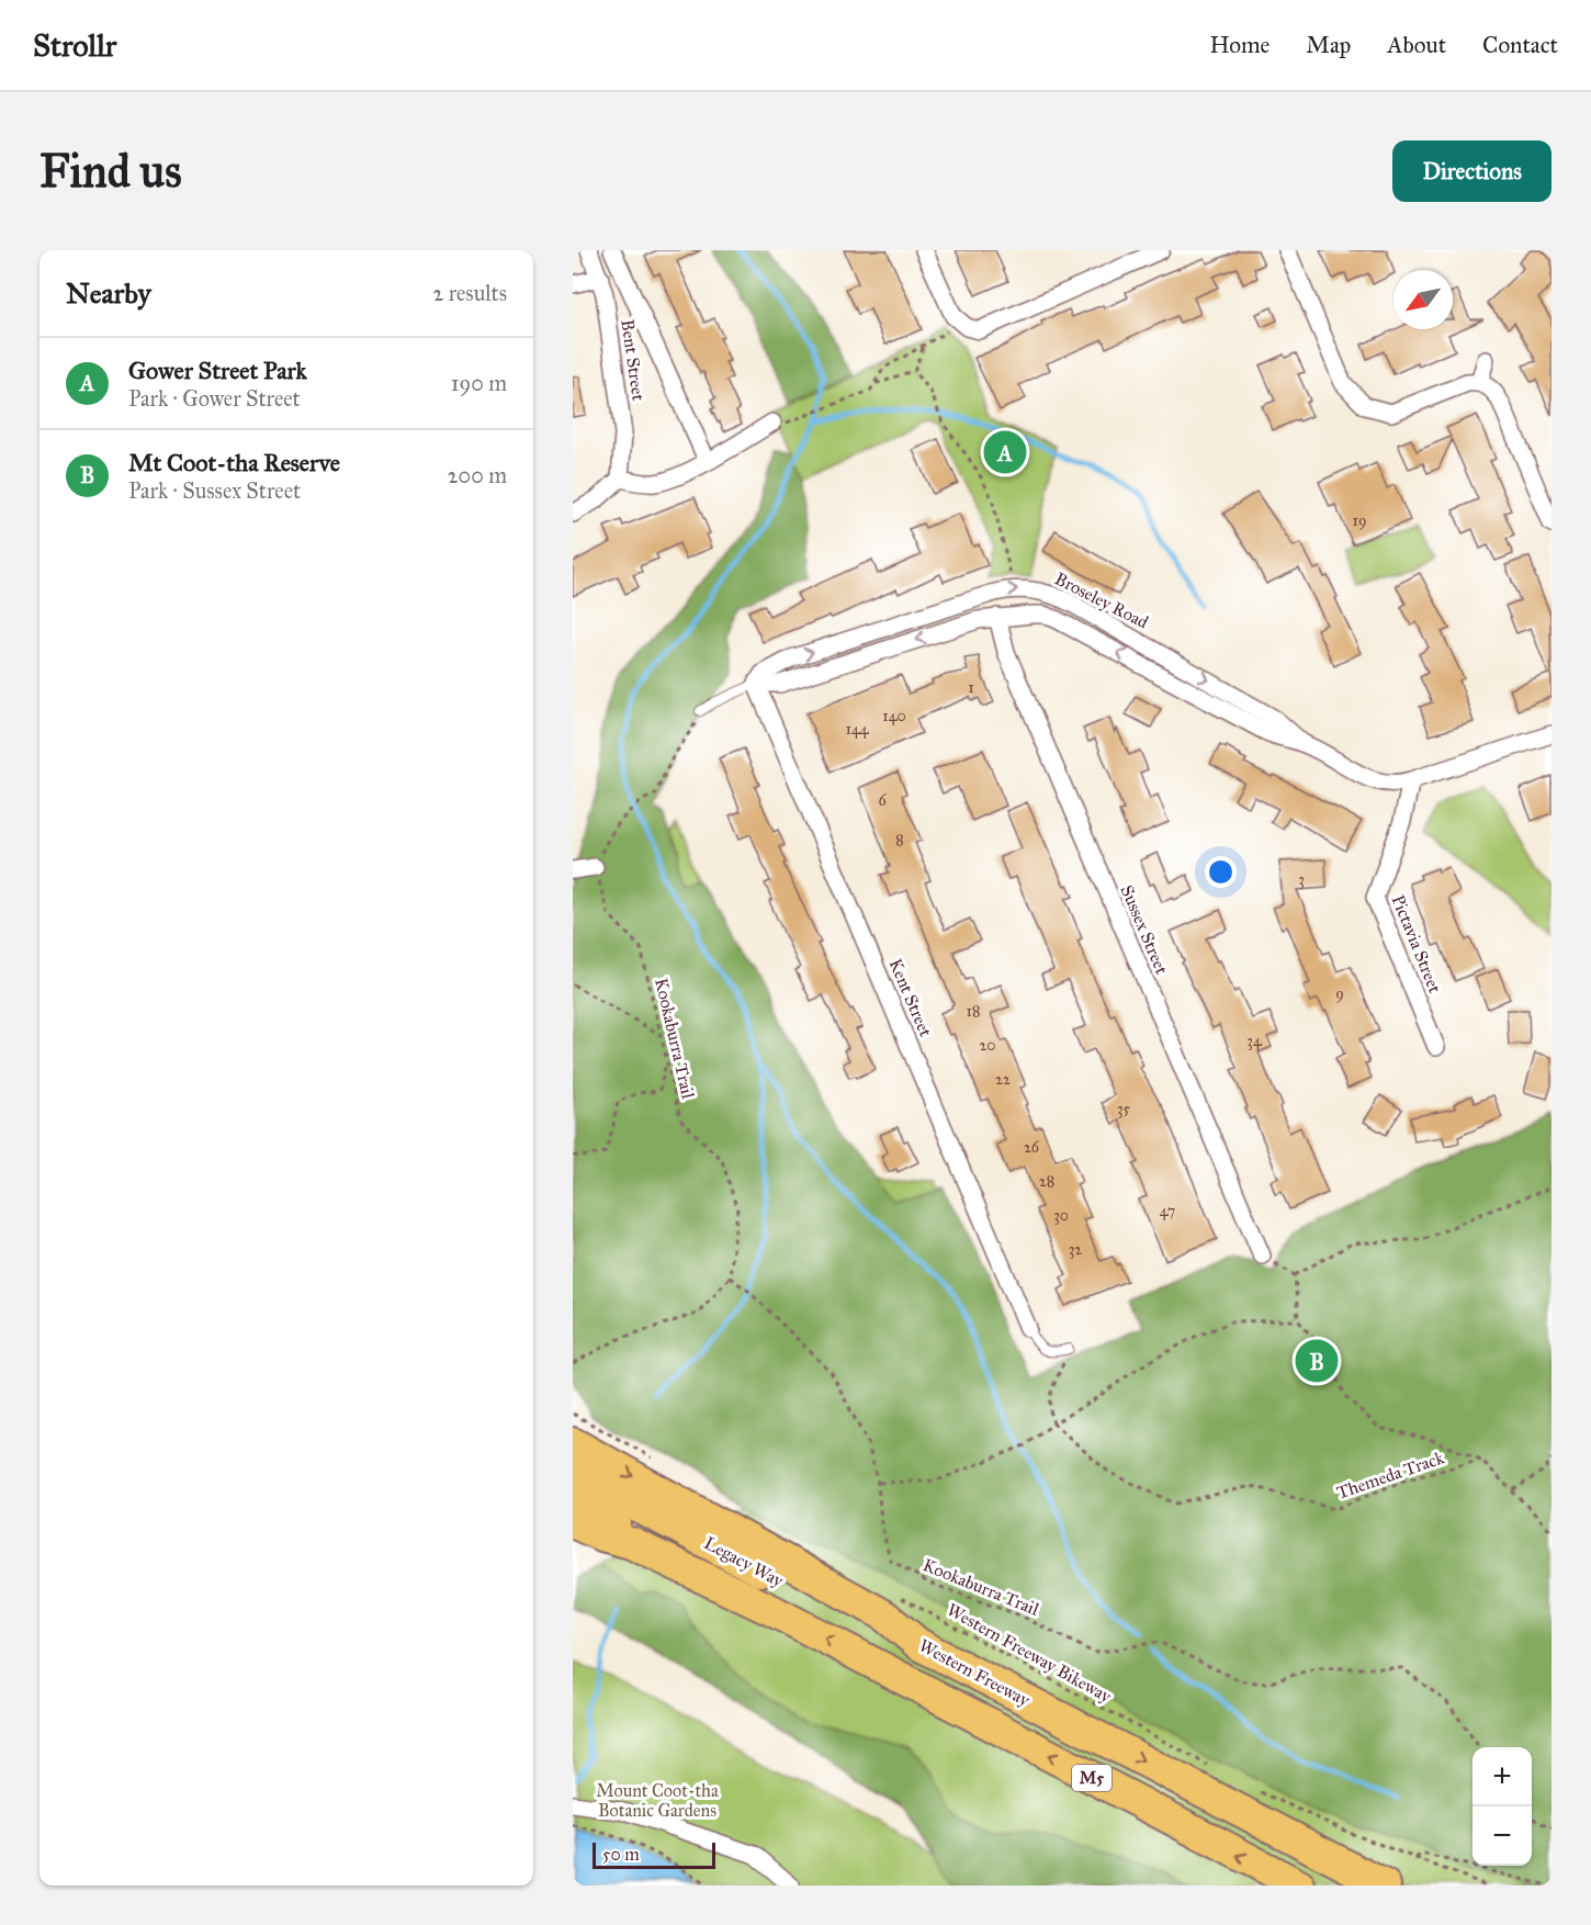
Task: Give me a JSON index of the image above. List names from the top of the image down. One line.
{"streets":{"highway":["Legacy Way","Western Freeway","M5"],"street":["Bent Street","Broseley Road","Sussex Street","Pictavia Street","Kent Street"],"path":["Kookaburra Trail","Themeda Track","Western Freeway Bikeway"]},"crossings":[["Broseley Road","Sussex Street"],["Broseley Road","Pictavia Street"],["Broseley Road","Kent Street"],["Legacy Way","Western Freeway"]],"parks":["Mount Coot-tha Botanic Gardens"],"house_numbers":["19","1","140","144","6","8","3","9","18","34","20","22","35","26","28","47","30","32"],"scale_bar":"50 m","north":"bottom left","page":{"header":"Strollr","nav":["Home","Map","About","Contact"],"buttons":"Directions","title":"Find us","heading":["Nearby","2 results"],"list":[{"mark":"A","name":"Gower Street Park","note":"Park · Gower Street","value":"190 m"},{"mark":"B","name":"Mt Coot-tha Reserve","note":"Park · Sussex Street","value":"200 m"}],"pins":["A","B"],"map_buttons":["+","−"],"scale":"50 m"}}
